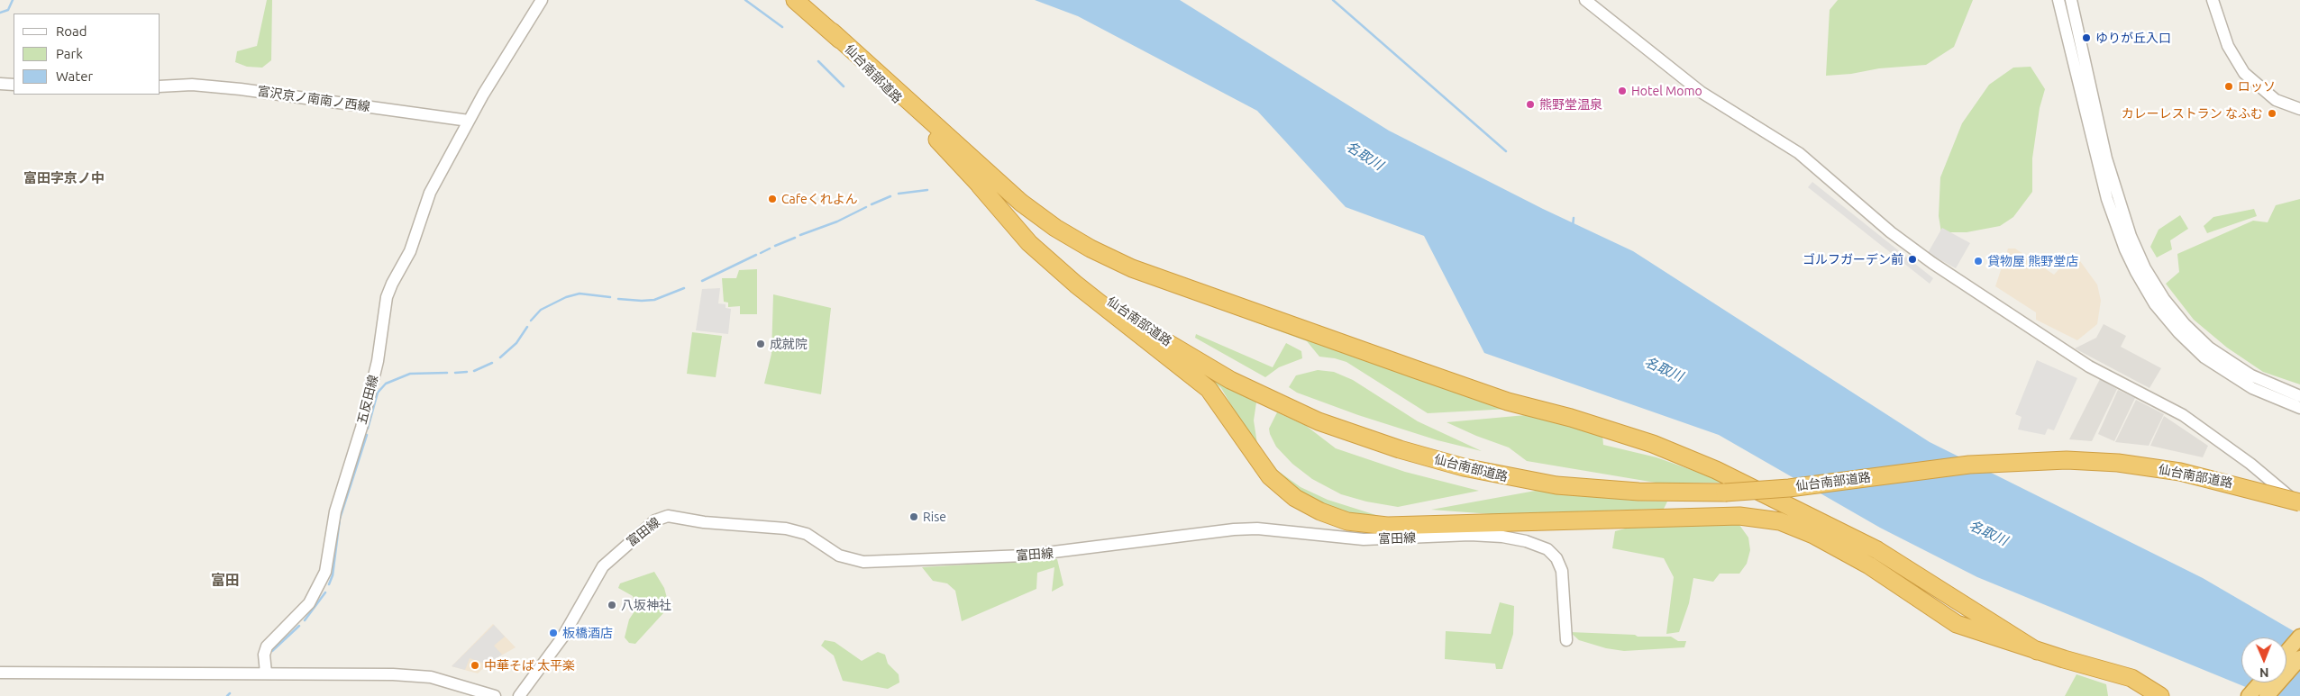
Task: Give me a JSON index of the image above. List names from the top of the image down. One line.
{"streets":{"highway":["仙台南部道路"],"street":["富沢京ノ南南ノ西線","五反田線","富田線"]},"crossings":[["富沢京ノ南南ノ西線","五反田線"]],"districts":["富田字京ノ中","富田"],"water":["名取川"],"places":["ゆりが丘入口","ロッソ","Hotel Momo","熊野堂温泉","カレーレストラン なふむ","Cafeくれよん","ゴルフガーデン前","貸物屋 熊野堂店","成就院","Rise","八坂神社","板橋酒店","中華そば 太平楽"],"legend":["Road","Park","Water"],"north":"bottom"}
